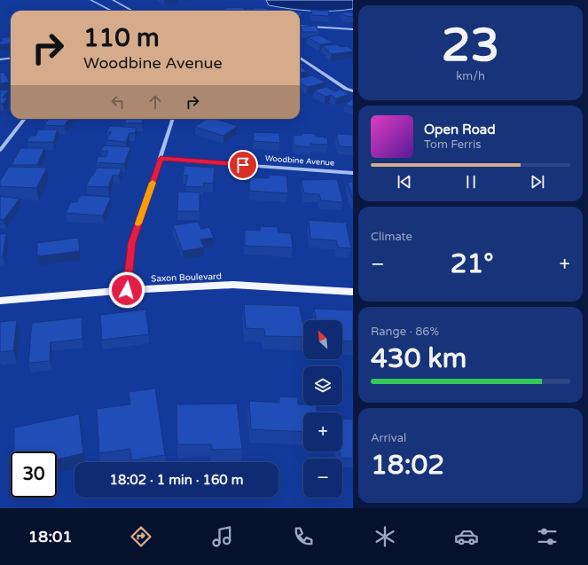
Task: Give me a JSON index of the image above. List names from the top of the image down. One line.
{"streets":{"main road":["Saxon Boulevard"],"street":["Woodbine Avenue"]},"north":"top left","page":{"tile":[["23","km/h"],"Climate",["Range · 86%","430 km"],["Arrival","18:02"]],"turn":["110 m","Woodbine Avenue"],"song":["Open Road","Tom Ferris"],"heat":["−","21°","+"],"map_buttons":["+","−"],"limit":"30","trip":"18:02 · 1 min · 160 m","tabs":"18:01"}}
